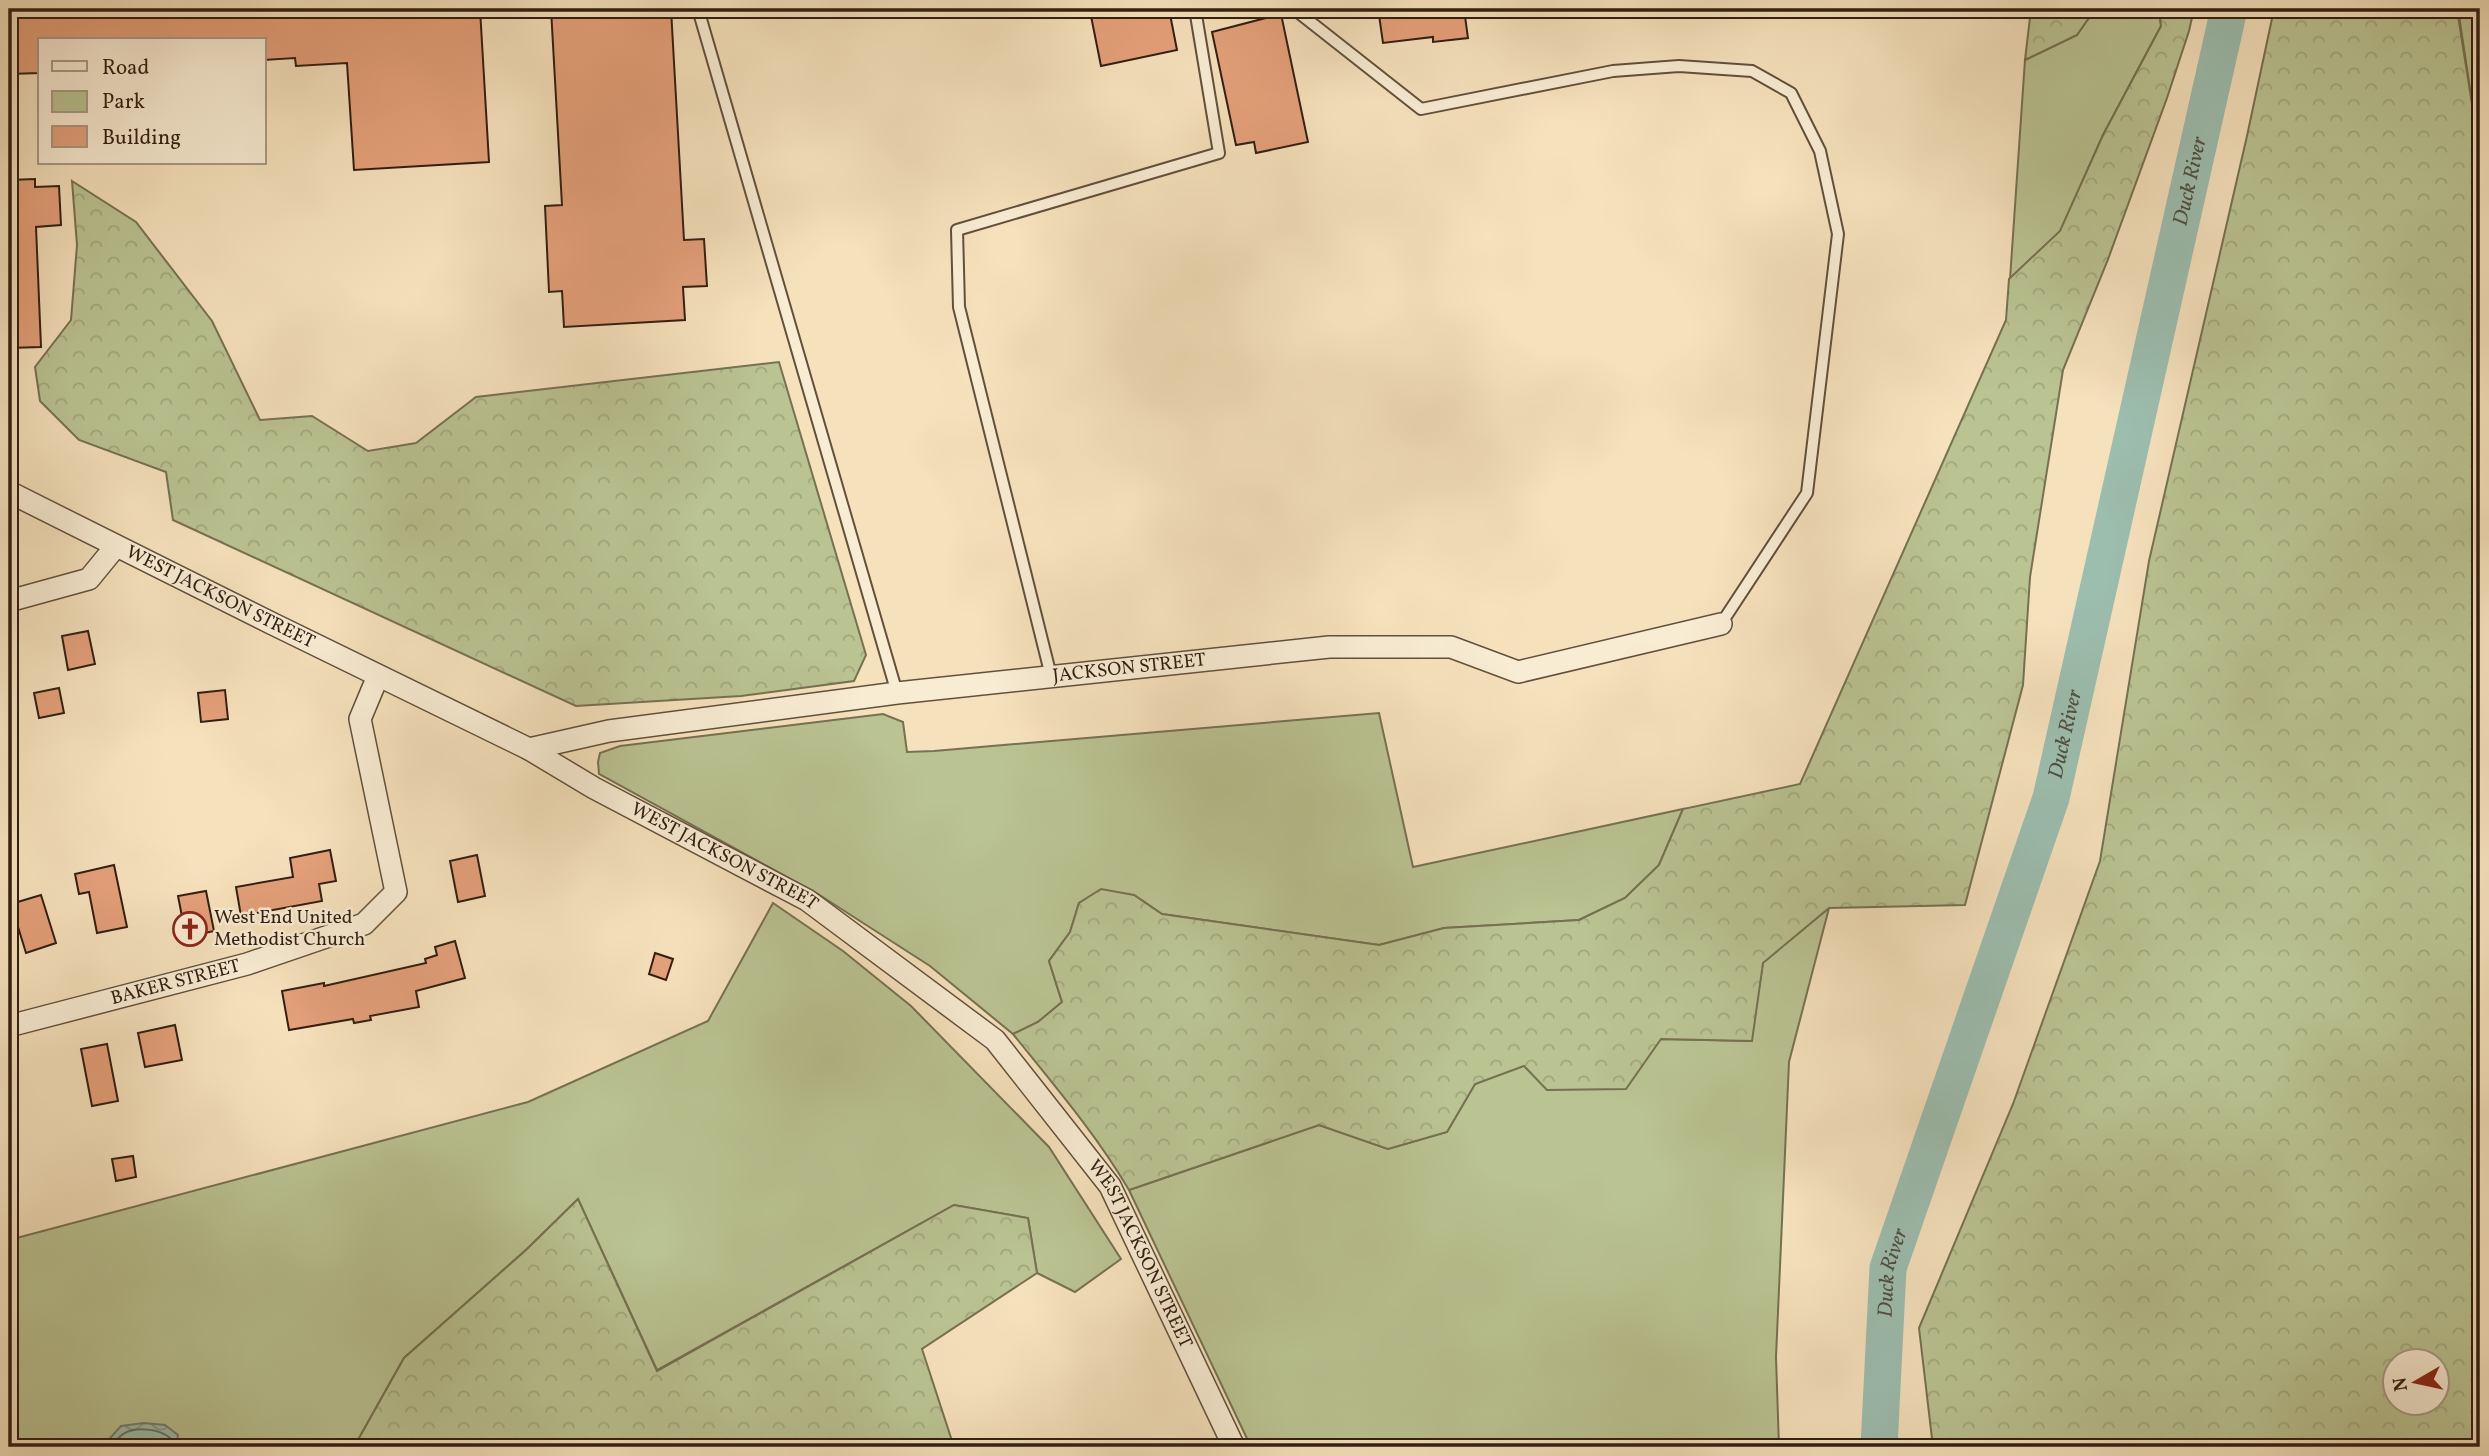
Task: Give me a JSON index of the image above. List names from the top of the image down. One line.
{"streets":{"street":["WEST JACKSON STREET","JACKSON STREET","BAKER STREET"]},"crossings":[["WEST JACKSON STREET","JACKSON STREET"],["WEST JACKSON STREET","BAKER STREET"]],"water":["Duck River"],"places":{"church":["West End United Methodist Church"]},"legend":["Road","Park","Building"],"north":"left"}
